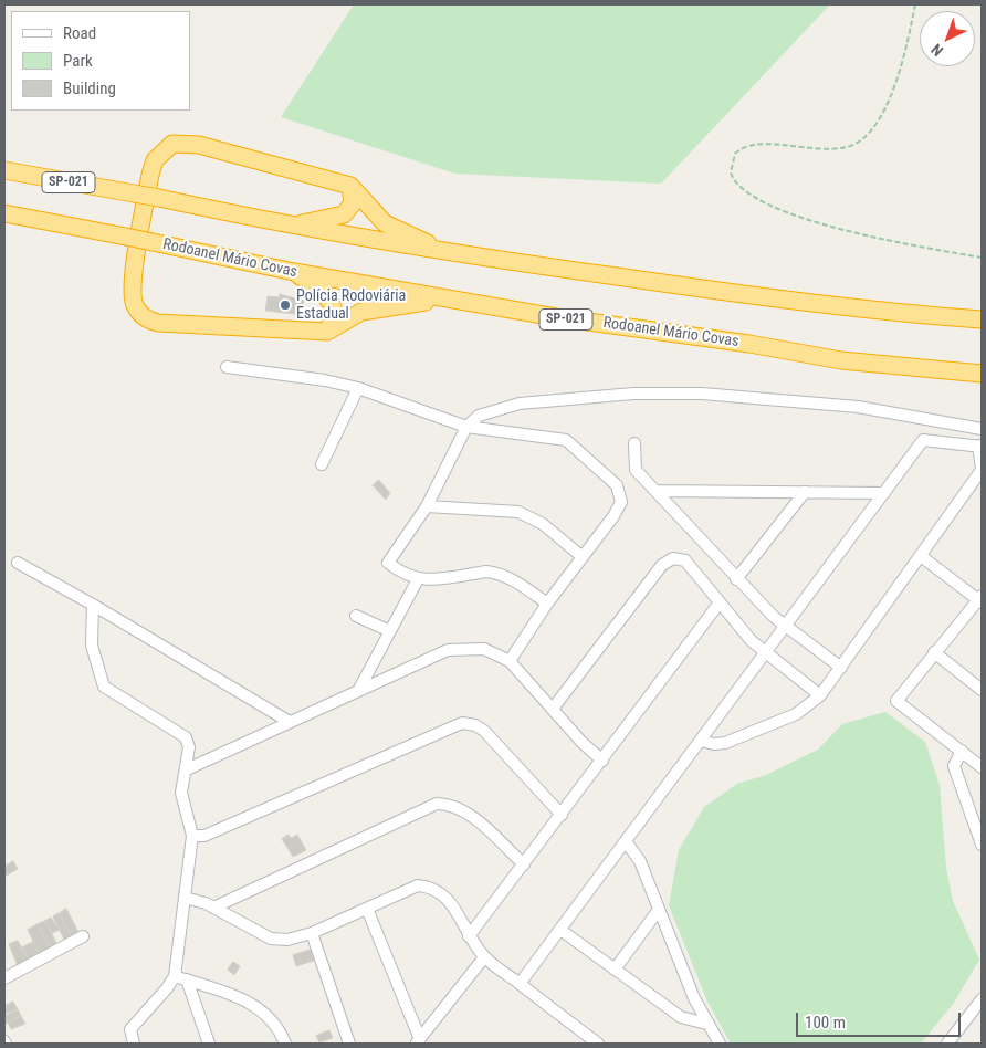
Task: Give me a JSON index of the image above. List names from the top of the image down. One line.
{"streets":{"highway":["SP-021","Rodoanel Mário Covas"]},"places":["Polícia Rodoviária Estadual"],"legend":["Road","Park","Building"],"scale_bar":"100 m","north":"bottom left"}
